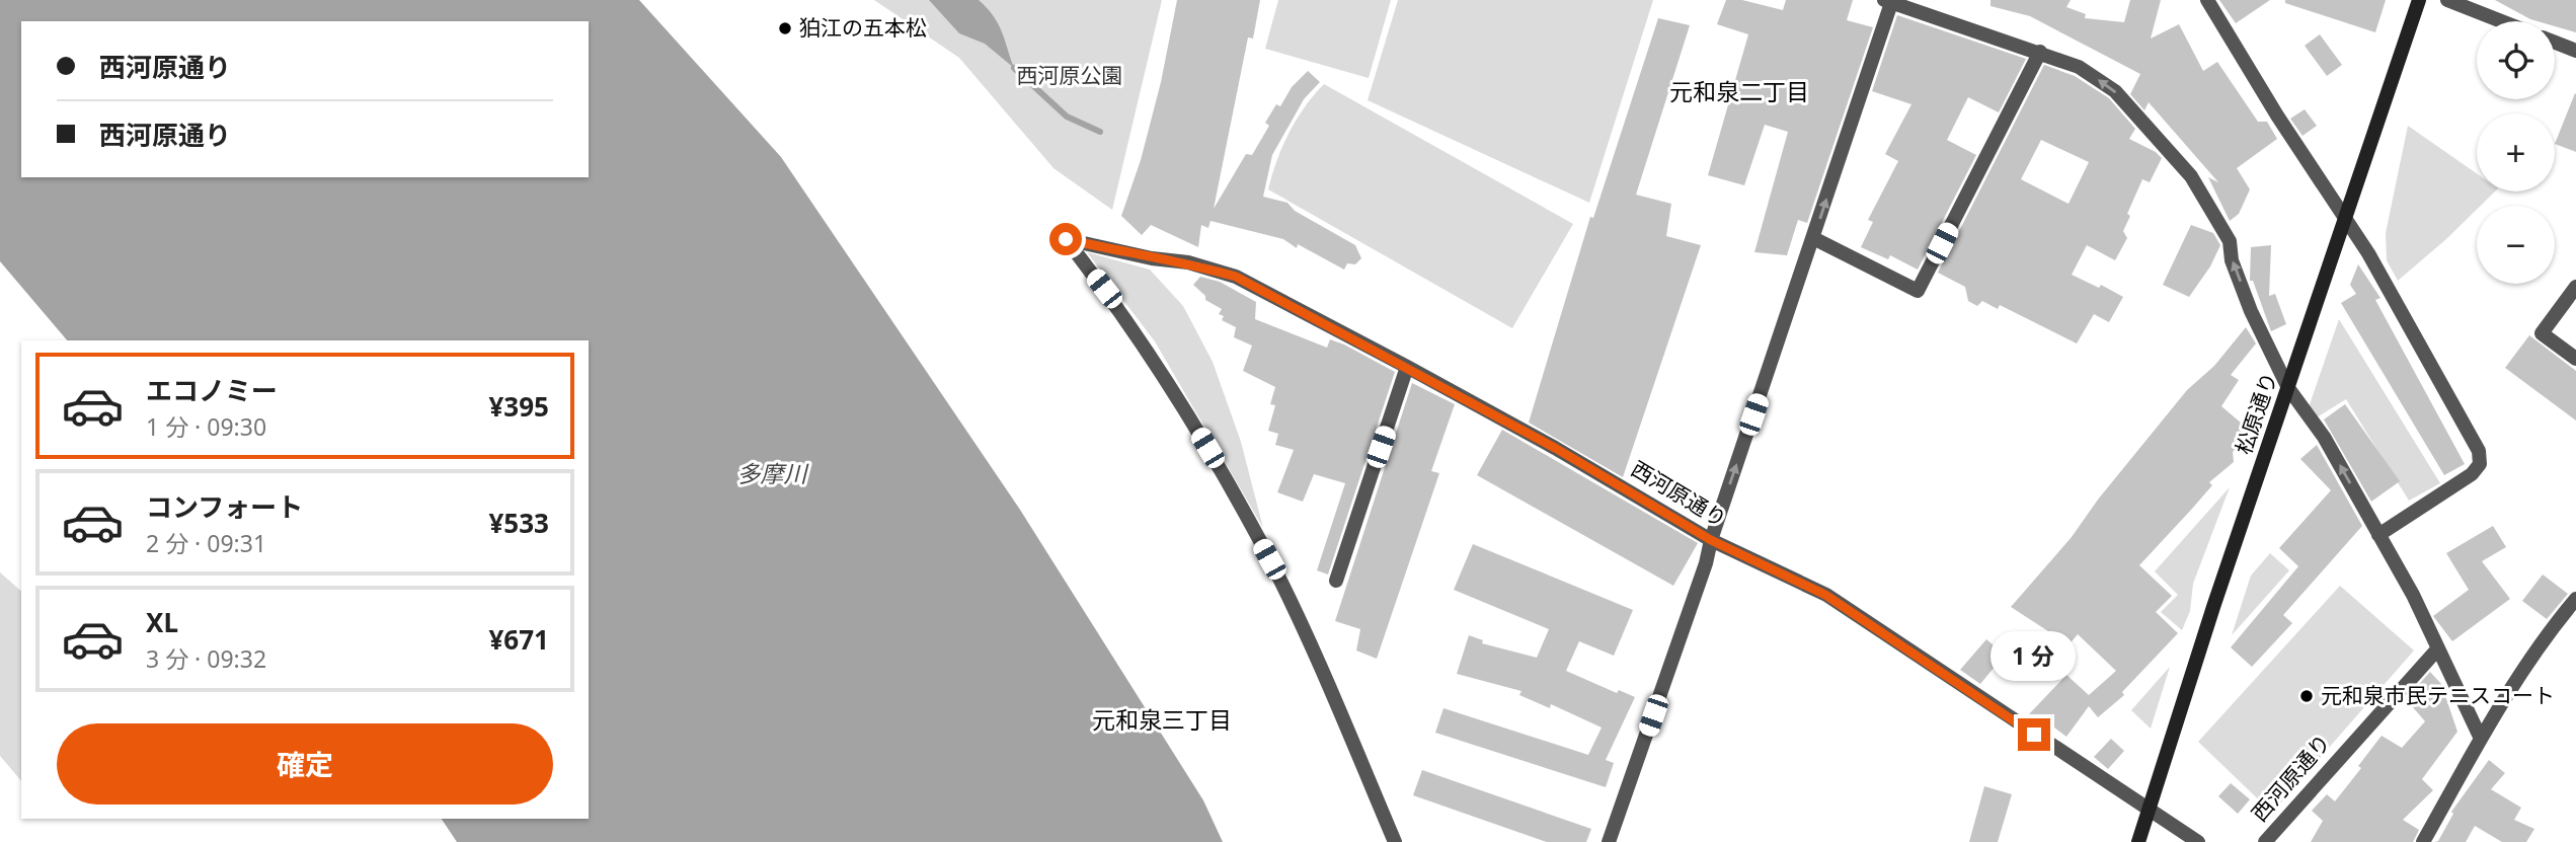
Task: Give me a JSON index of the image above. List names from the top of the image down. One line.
{"streets":{"main road":["松原通り"],"street":["西河原通り"]},"crossings":[["松原通り","西河原通り"]],"districts":["元和泉二丁目","元和泉三丁目"],"water":["多摩川"],"parks":["西河原公園"],"places":["狛江の五本松","元和泉市民テニスコート"],"page":{"map_buttons":["+","−"],"banner":["西河原通り","西河原通り"],"list":[{"name":"エコノミー","note":"1 分 · 09:30","value":"¥395"},{"name":"コンフォート","note":"2 分 · 09:31","value":"¥533"},{"name":"XL","note":"3 分 · 09:32","value":"¥671"}],"bubble":"1 分","buttons":"確定"}}
